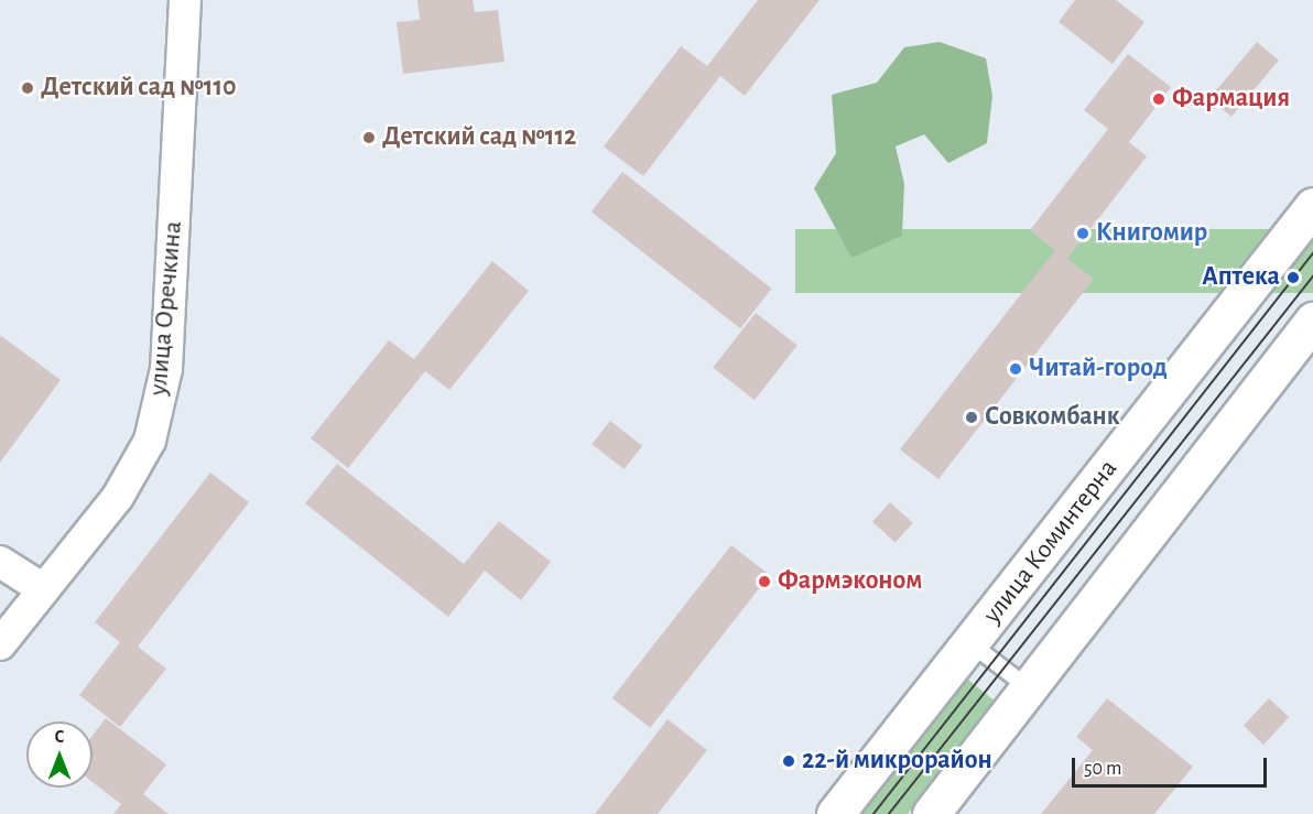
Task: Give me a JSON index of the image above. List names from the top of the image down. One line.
{"streets":{"street":["улица Оречкина","улица Коминтерна"]},"places":["Детский сад №110","Фармация","Детский сад №112","Книгомир","Аптека","Читай-город","Совкомбанк","Фармэконом","22-й микрорайон"],"scale_bar":"50 m","north":"top"}
